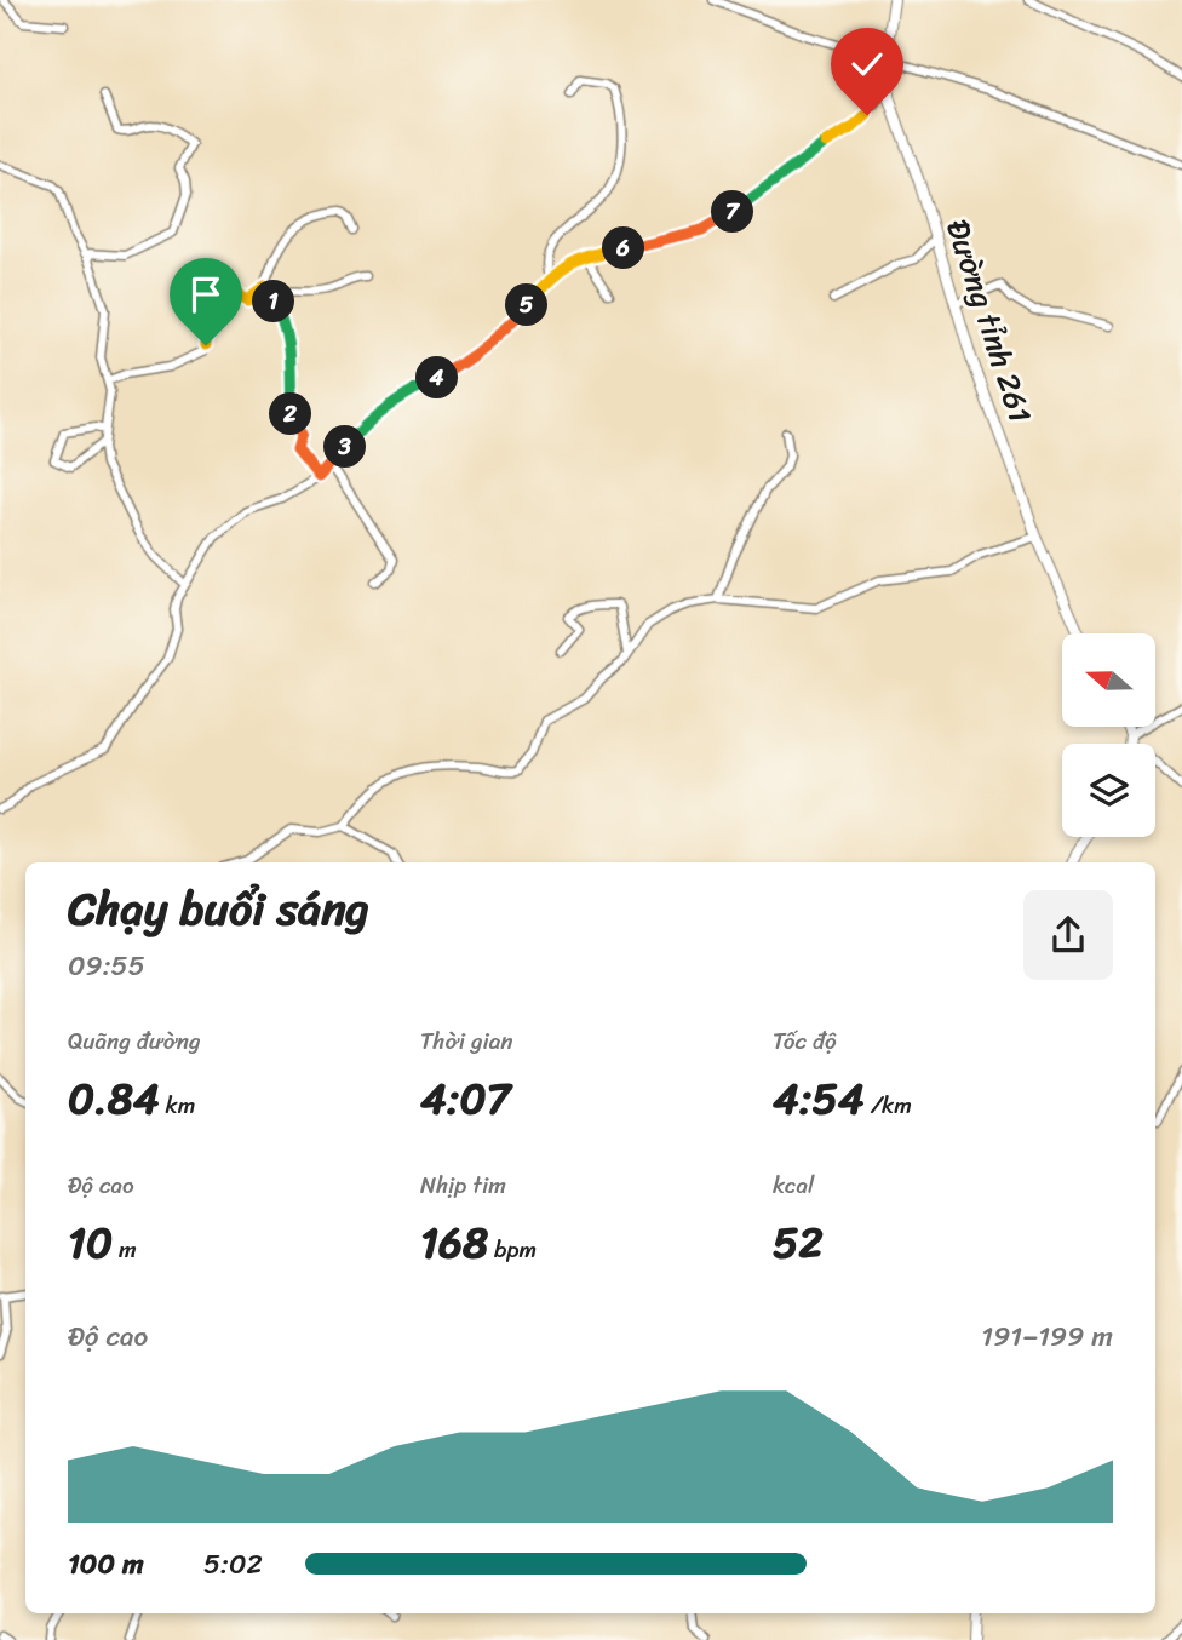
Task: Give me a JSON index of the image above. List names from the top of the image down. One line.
{"streets":{"main road":["Đường tỉnh 261"]},"north":"left","page":{"pins":["7","6","1","5","4","2","3"],"heading":["Chạy buổi sáng","09:55"],"stats":[["Quãng đường","0.84 km"],["Thời gian","4:07"],["Tốc độ","4:54 /km"],["Độ cao","10 m"],["Nhịp tim","168 bpm"],["kcal","52"]],"chart":["Độ cao","191–199 m"],"list":[{"name":"100 m","note":"5:02"}]}}
